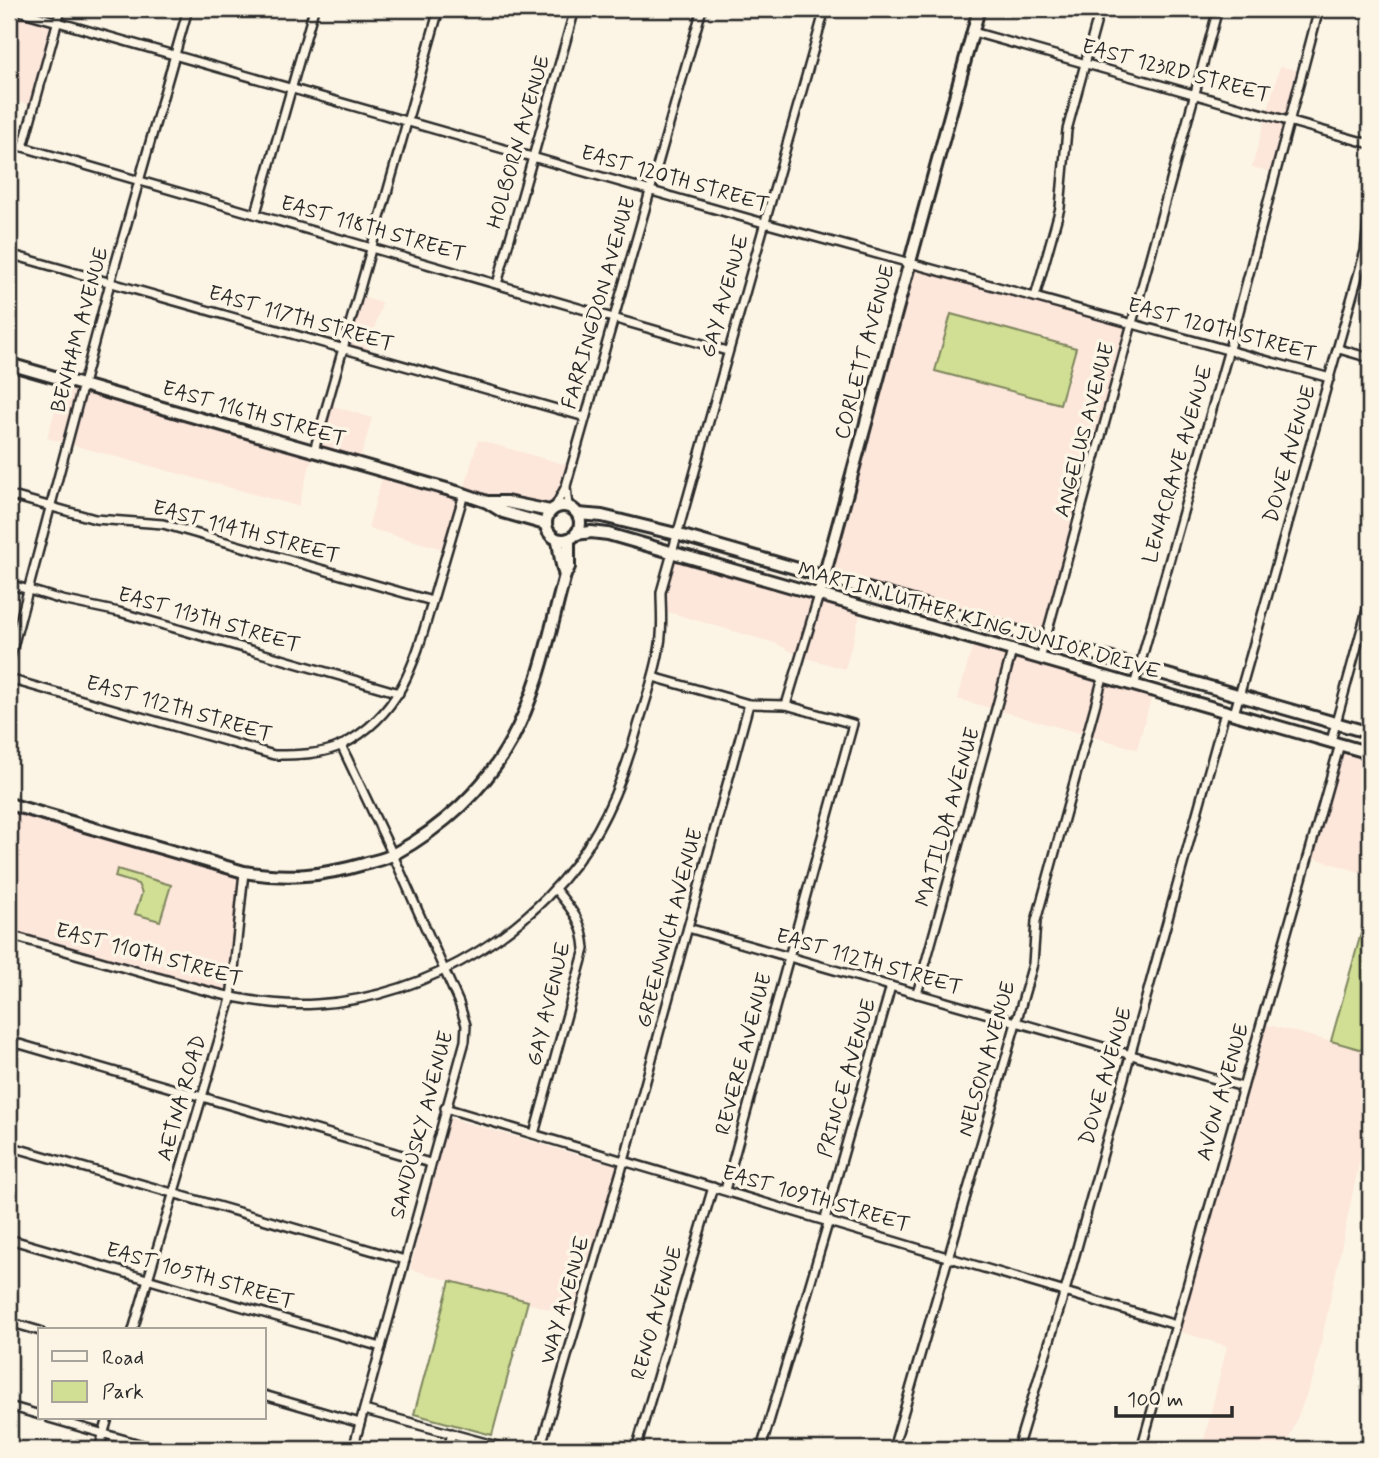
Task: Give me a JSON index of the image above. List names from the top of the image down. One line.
{"streets":{"main road":["CORLETT AVENUE","EAST 116TH STREET","MARTIN LUTHER KING JUNIOR DRIVE"],"street":["EAST 123RD STREET","HOLBORN AVENUE","EAST 120TH STREET","EAST 118TH STREET","GAY AVENUE","FARRINGDON AVENUE","EAST 117TH STREET","BENHAM AVENUE","ANGELUS AVENUE","DOVE AVENUE","LENACRAVE AVENUE","EAST 114TH STREET","EAST 113TH STREET","EAST 112TH STREET","MATILDA AVENUE","GREENWICH AVENUE","EAST 110TH STREET","REVERE AVENUE","NELSON AVENUE","PRINCE AVENUE","AVON AVENUE","AETNA ROAD","SANDUSKY AVENUE","EAST 109TH STREET","EAST 105TH STREET","WAY AVENUE","RENO AVENUE"]},"crossings":[["EAST 123RD STREET","CORLETT AVENUE"],["EAST 123RD STREET","ANGELUS AVENUE"],["EAST 123RD STREET","LENACRAVE AVENUE"],["HOLBORN AVENUE","EAST 120TH STREET"],["HOLBORN AVENUE","EAST 118TH STREET"],["EAST 120TH STREET","GAY AVENUE"],["EAST 120TH STREET","FARRINGDON AVENUE"],["EAST 120TH STREET","BENHAM AVENUE"],["EAST 120TH STREET","CORLETT AVENUE"],["EAST 120TH STREET","ANGELUS AVENUE"],["EAST 120TH STREET","DOVE AVENUE"],["EAST 120TH STREET","LENACRAVE AVENUE"],["EAST 118TH STREET","GAY AVENUE"],["EAST 118TH STREET","FARRINGDON AVENUE"],["EAST 118TH STREET","BENHAM AVENUE"],["GAY AVENUE","MARTIN LUTHER KING JUNIOR DRIVE"],["GAY AVENUE","EAST 110TH STREET"],["GAY AVENUE","EAST 109TH STREET"],["FARRINGDON AVENUE","EAST 117TH STREET"],["FARRINGDON AVENUE","EAST 116TH STREET"],["FARRINGDON AVENUE","MARTIN LUTHER KING JUNIOR DRIVE"],["EAST 117TH STREET","BENHAM AVENUE"],["BENHAM AVENUE","EAST 116TH STREET"],["BENHAM AVENUE","EAST 114TH STREET"],["BENHAM AVENUE","EAST 113TH STREET"],["CORLETT AVENUE","MARTIN LUTHER KING JUNIOR DRIVE"],["CORLETT AVENUE","REVERE AVENUE"],["EAST 116TH STREET","MARTIN LUTHER KING JUNIOR DRIVE"],["ANGELUS AVENUE","MARTIN LUTHER KING JUNIOR DRIVE"],["DOVE AVENUE","MARTIN LUTHER KING JUNIOR DRIVE"],["DOVE AVENUE","EAST 112TH STREET"],["DOVE AVENUE","EAST 109TH STREET"],["LENACRAVE AVENUE","MARTIN LUTHER KING JUNIOR DRIVE"],["MARTIN LUTHER KING JUNIOR DRIVE","MATILDA AVENUE"],["MARTIN LUTHER KING JUNIOR DRIVE","NELSON AVENUE"],["MARTIN LUTHER KING JUNIOR DRIVE","AVON AVENUE"],["EAST 112TH STREET","MATILDA AVENUE"],["EAST 112TH STREET","GREENWICH AVENUE"],["EAST 112TH STREET","REVERE AVENUE"],["EAST 112TH STREET","NELSON AVENUE"],["EAST 112TH STREET","PRINCE AVENUE"],["EAST 112TH STREET","AVON AVENUE"],["EAST 112TH STREET","SANDUSKY AVENUE"],["GREENWICH AVENUE","EAST 109TH STREET"],["GREENWICH AVENUE","WAY AVENUE"],["EAST 110TH STREET","AETNA ROAD"],["EAST 110TH STREET","SANDUSKY AVENUE"],["REVERE AVENUE","EAST 109TH STREET"],["NELSON AVENUE","EAST 109TH STREET"],["PRINCE AVENUE","EAST 109TH STREET"],["AVON AVENUE","EAST 109TH STREET"],["AETNA ROAD","EAST 105TH STREET"],["SANDUSKY AVENUE","EAST 109TH STREET"],["SANDUSKY AVENUE","EAST 105TH STREET"],["EAST 109TH STREET","WAY AVENUE"],["EAST 109TH STREET","RENO AVENUE"]],"legend":["Road","Park"],"scale_bar":"100 m"}
